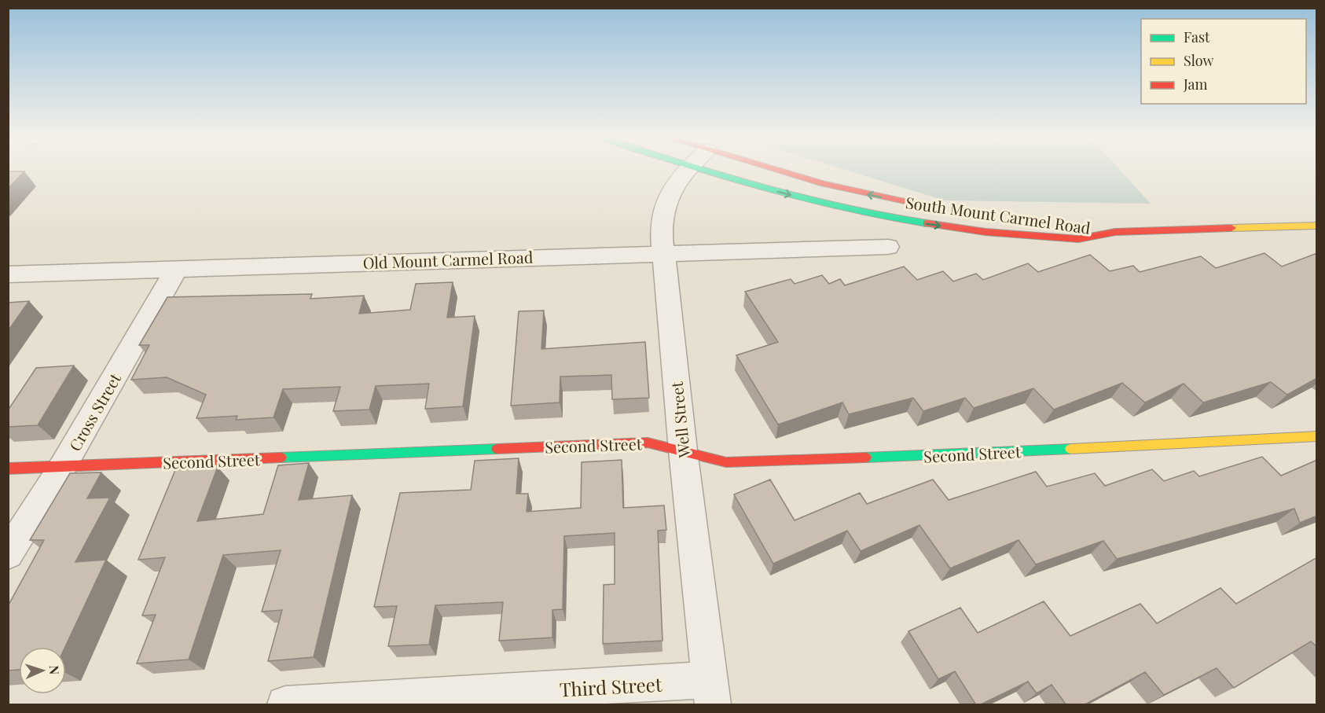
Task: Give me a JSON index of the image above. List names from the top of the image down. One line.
{"streets":{"street":["South Mount Carmel Road","Old Mount Carmel Road","Cross Street","Well Street","Second Street","Third Street"]},"crossings":[["Old Mount Carmel Road","Cross Street"],["Old Mount Carmel Road","Well Street"],["Cross Street","Second Street"],["Well Street","Second Street"],["Well Street","Third Street"]],"legend":["Fast","Slow","Jam"],"north":"right"}
